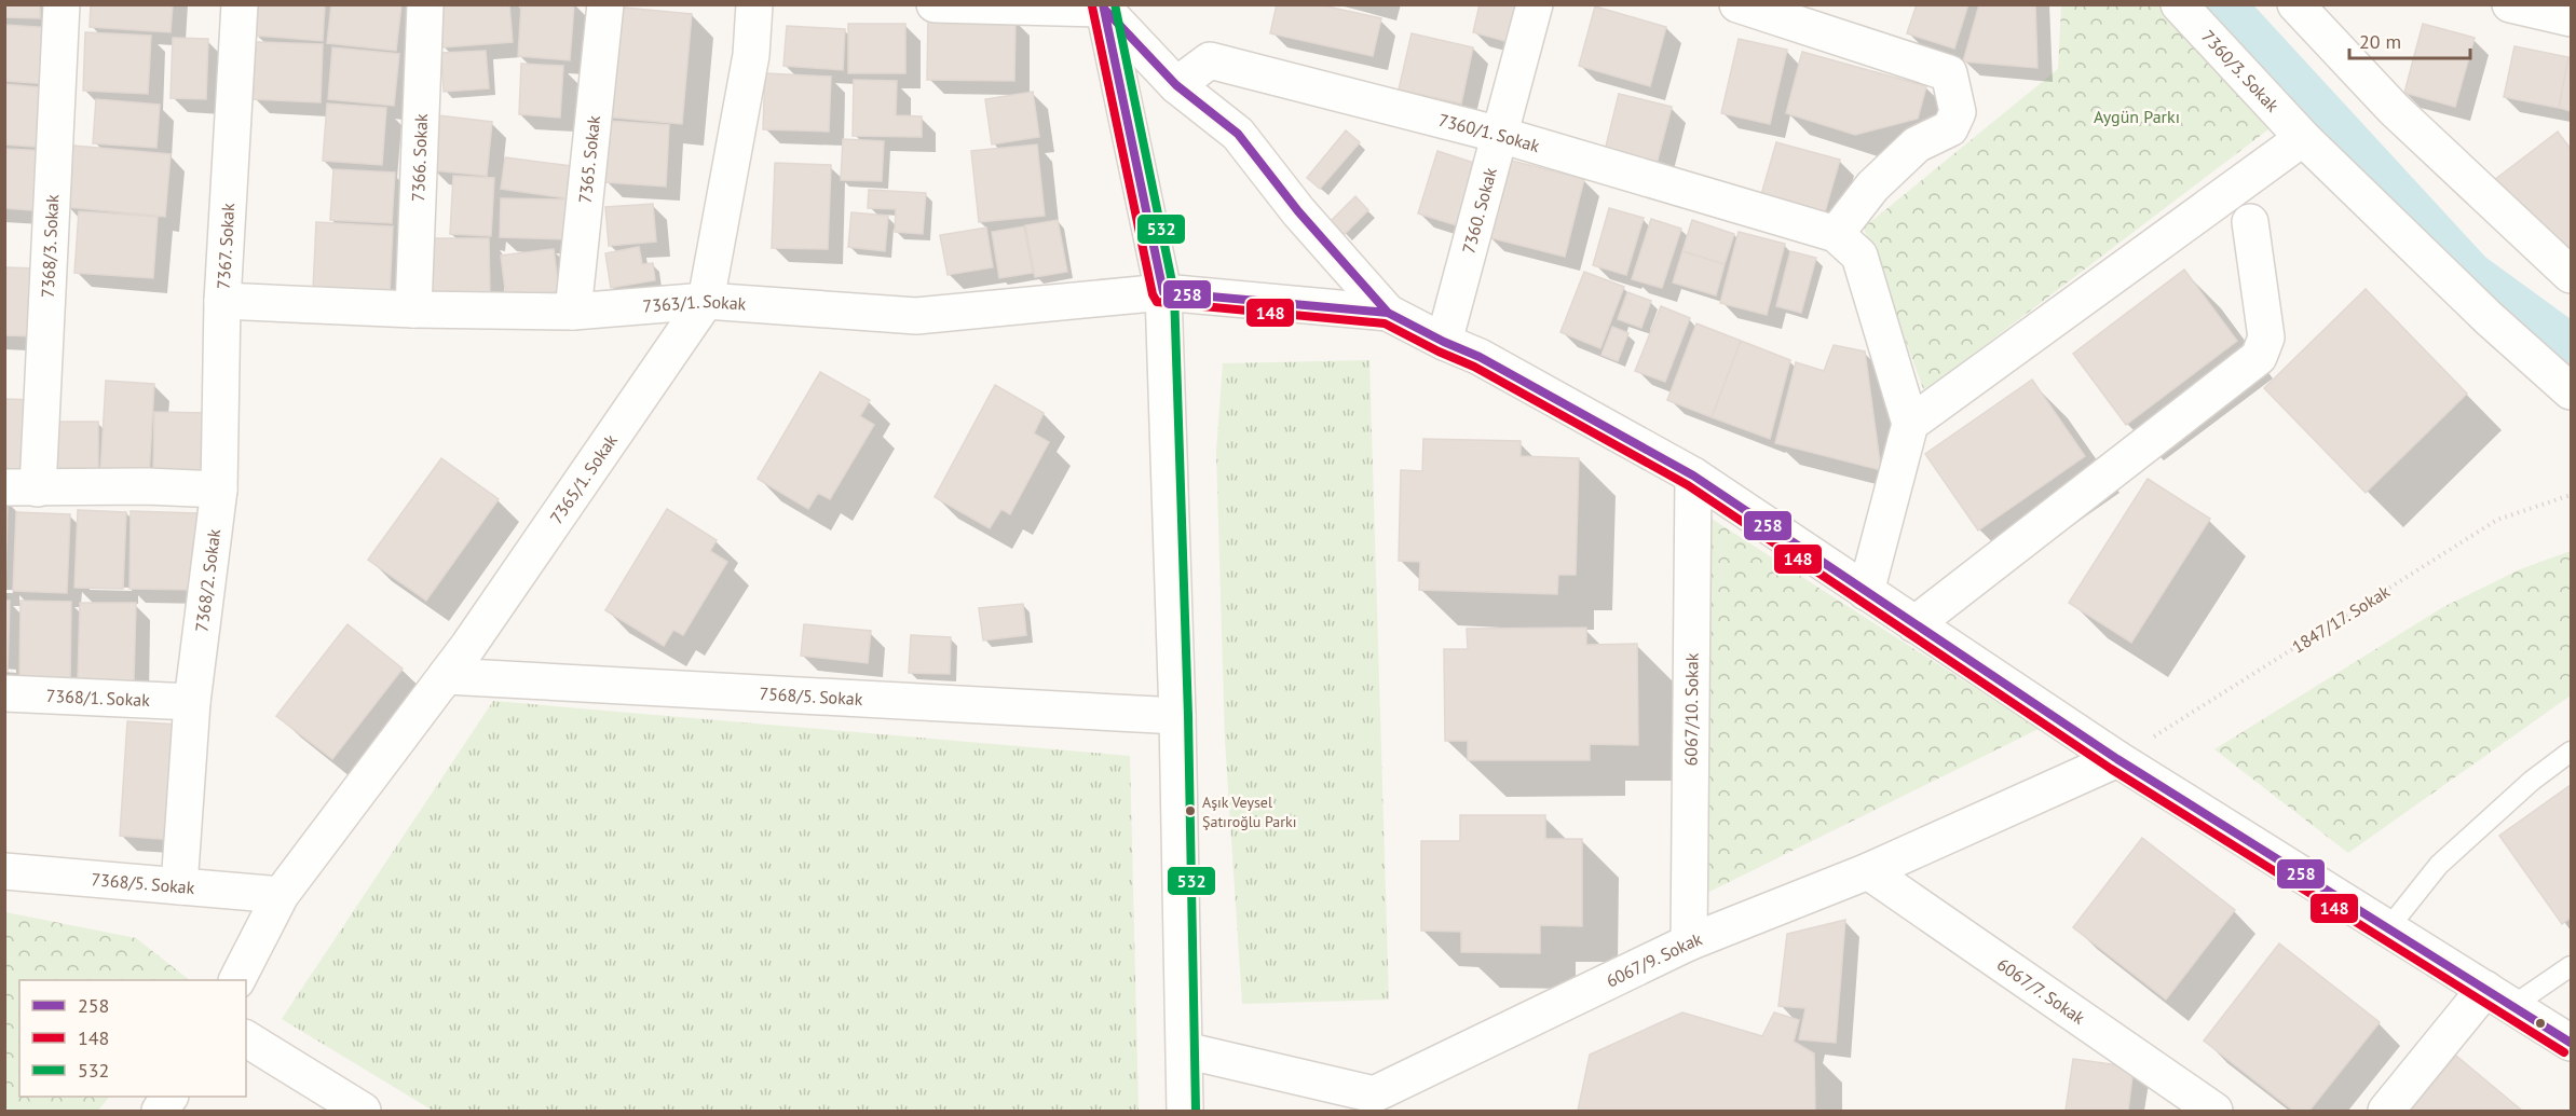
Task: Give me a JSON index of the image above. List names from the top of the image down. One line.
{"streets":{"street":["7360/3. Sokak","7360/1. Sokak","7366. Sokak","7365. Sokak","7360. Sokak","7368/3. Sokak","7367. Sokak","7363/1. Sokak","7365/1. Sokak","7368/2. Sokak","7568/5. Sokak","7368/1. Sokak","6067/10. Sokak","7368/5. Sokak","6067/9. Sokak","6067/7. Sokak"],"path":["1847/17. Sokak"]},"crossings":[["7360/1. Sokak","7360. Sokak"],["7366. Sokak","7363/1. Sokak"],["7365. Sokak","7363/1. Sokak"],["7367. Sokak","7363/1. Sokak"],["7367. Sokak","7368/2. Sokak"],["7363/1. Sokak","7365/1. Sokak"],["7365/1. Sokak","7568/5. Sokak"],["7365/1. Sokak","7368/5. Sokak"],["7368/2. Sokak","7368/1. Sokak"],["7368/2. Sokak","7368/5. Sokak"],["1847/17. Sokak","6067/9. Sokak"],["6067/10. Sokak","6067/9. Sokak"],["6067/9. Sokak","6067/7. Sokak"]],"parks":["Aygün Parkı"],"places":["Aşık Veysel Şatıroğlu Parkı"],"lines":["transit line 258","transit line 532","transit line 148"],"legend":["258","148","532"],"scale_bar":"20 m"}
